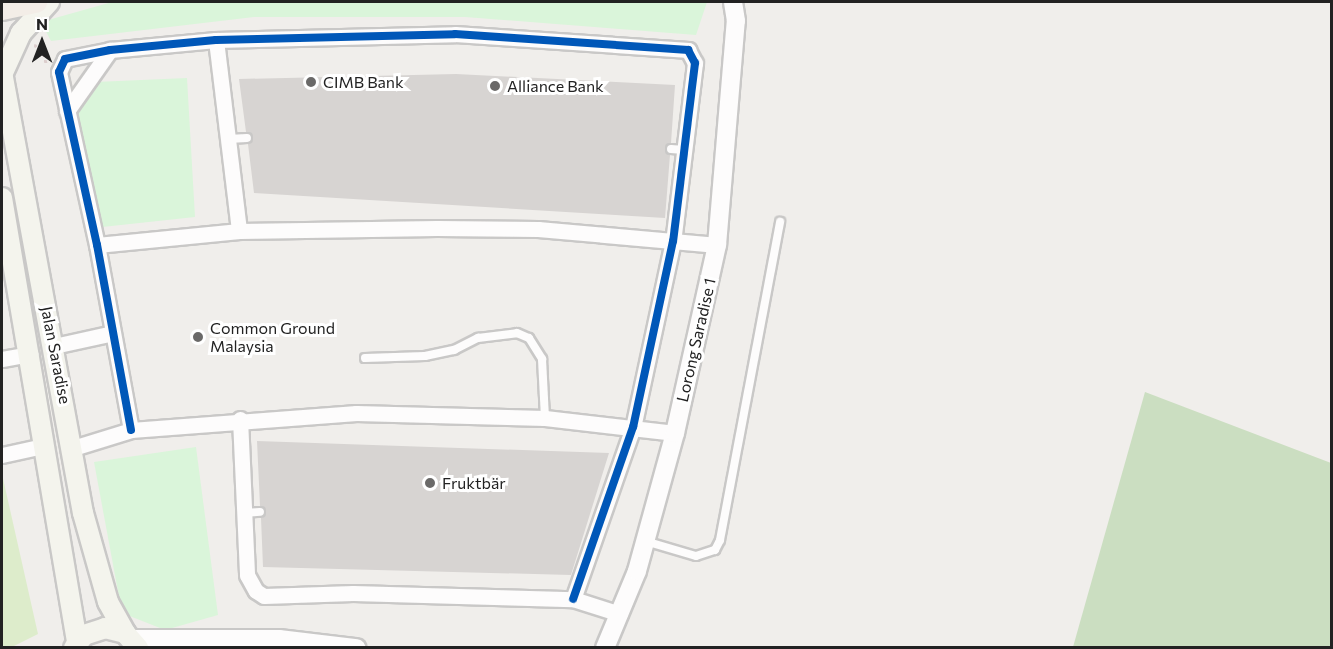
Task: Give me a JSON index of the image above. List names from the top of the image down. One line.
{"streets":{"main road":["Jalan Saradise"],"street":["Lorong Saradise 1"]},"places":["CIMB Bank","Alliance Bank","Common Ground Malaysia","Fruktbär"],"north":"top"}
